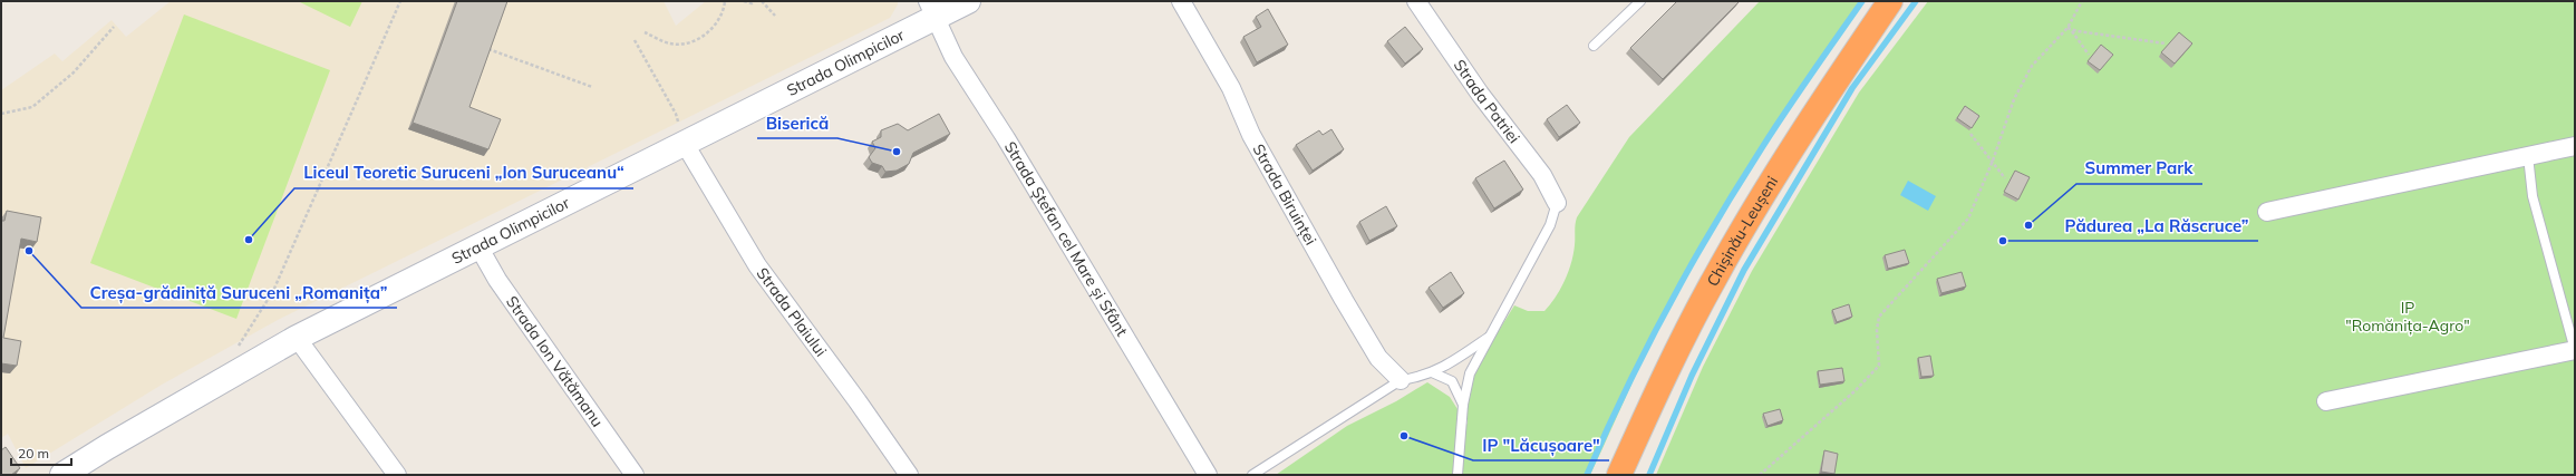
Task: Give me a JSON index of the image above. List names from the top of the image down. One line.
{"streets":{"highway":["Chișinău-Leușeni"],"main road":["Strada Olimpicilor"],"street":["Strada Patriei","Strada Biruinței","Strada Ștefan cel Mare și Sfânt","Strada Plaiului","Strada Ion Vătămanu"]},"crossings":[["Strada Olimpicilor","Strada Ștefan cel Mare și Sfânt"],["Strada Olimpicilor","Strada Plaiului"],["Strada Olimpicilor","Strada Ion Vătămanu"]],"parks":["IP \"Romănița-Agro\""],"places":["Biserică","Summer Park","Liceul Teoretic Suruceni „Ion Suruceanu“","Pădurea „La Răscruce”","Creșa-grădiniță Suruceni „Romanița”","IP \"Lăcușoare\""],"scale_bar":"20 m"}
